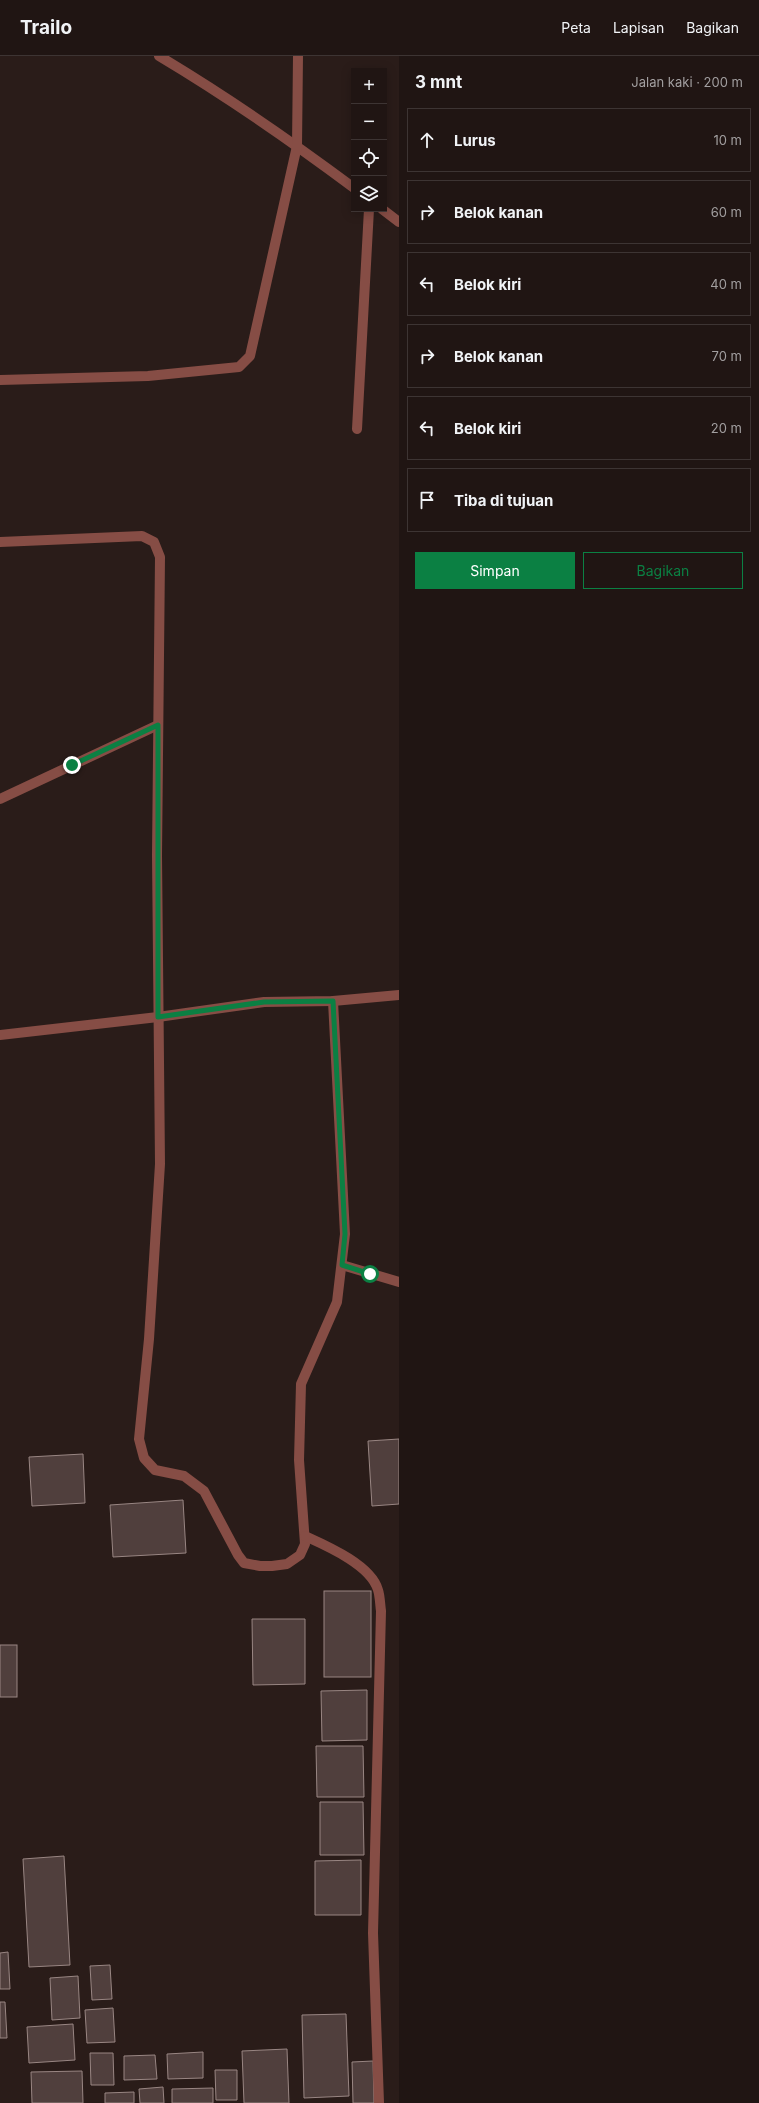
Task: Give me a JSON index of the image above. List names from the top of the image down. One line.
{"page":{"header":"Trailo","nav":["Peta","Lapisan","Bagikan"],"heading":["3 mnt","Jalan kaki · 200 m"],"map_buttons":["+","−"],"list":[["Lurus","10 m"],["Belok kanan","60 m"],["Belok kiri","40 m"],["Belok kanan","70 m"],["Belok kiri","20 m"],"Tiba di tujuan"],"buttons":["Simpan","Bagikan"]}}
